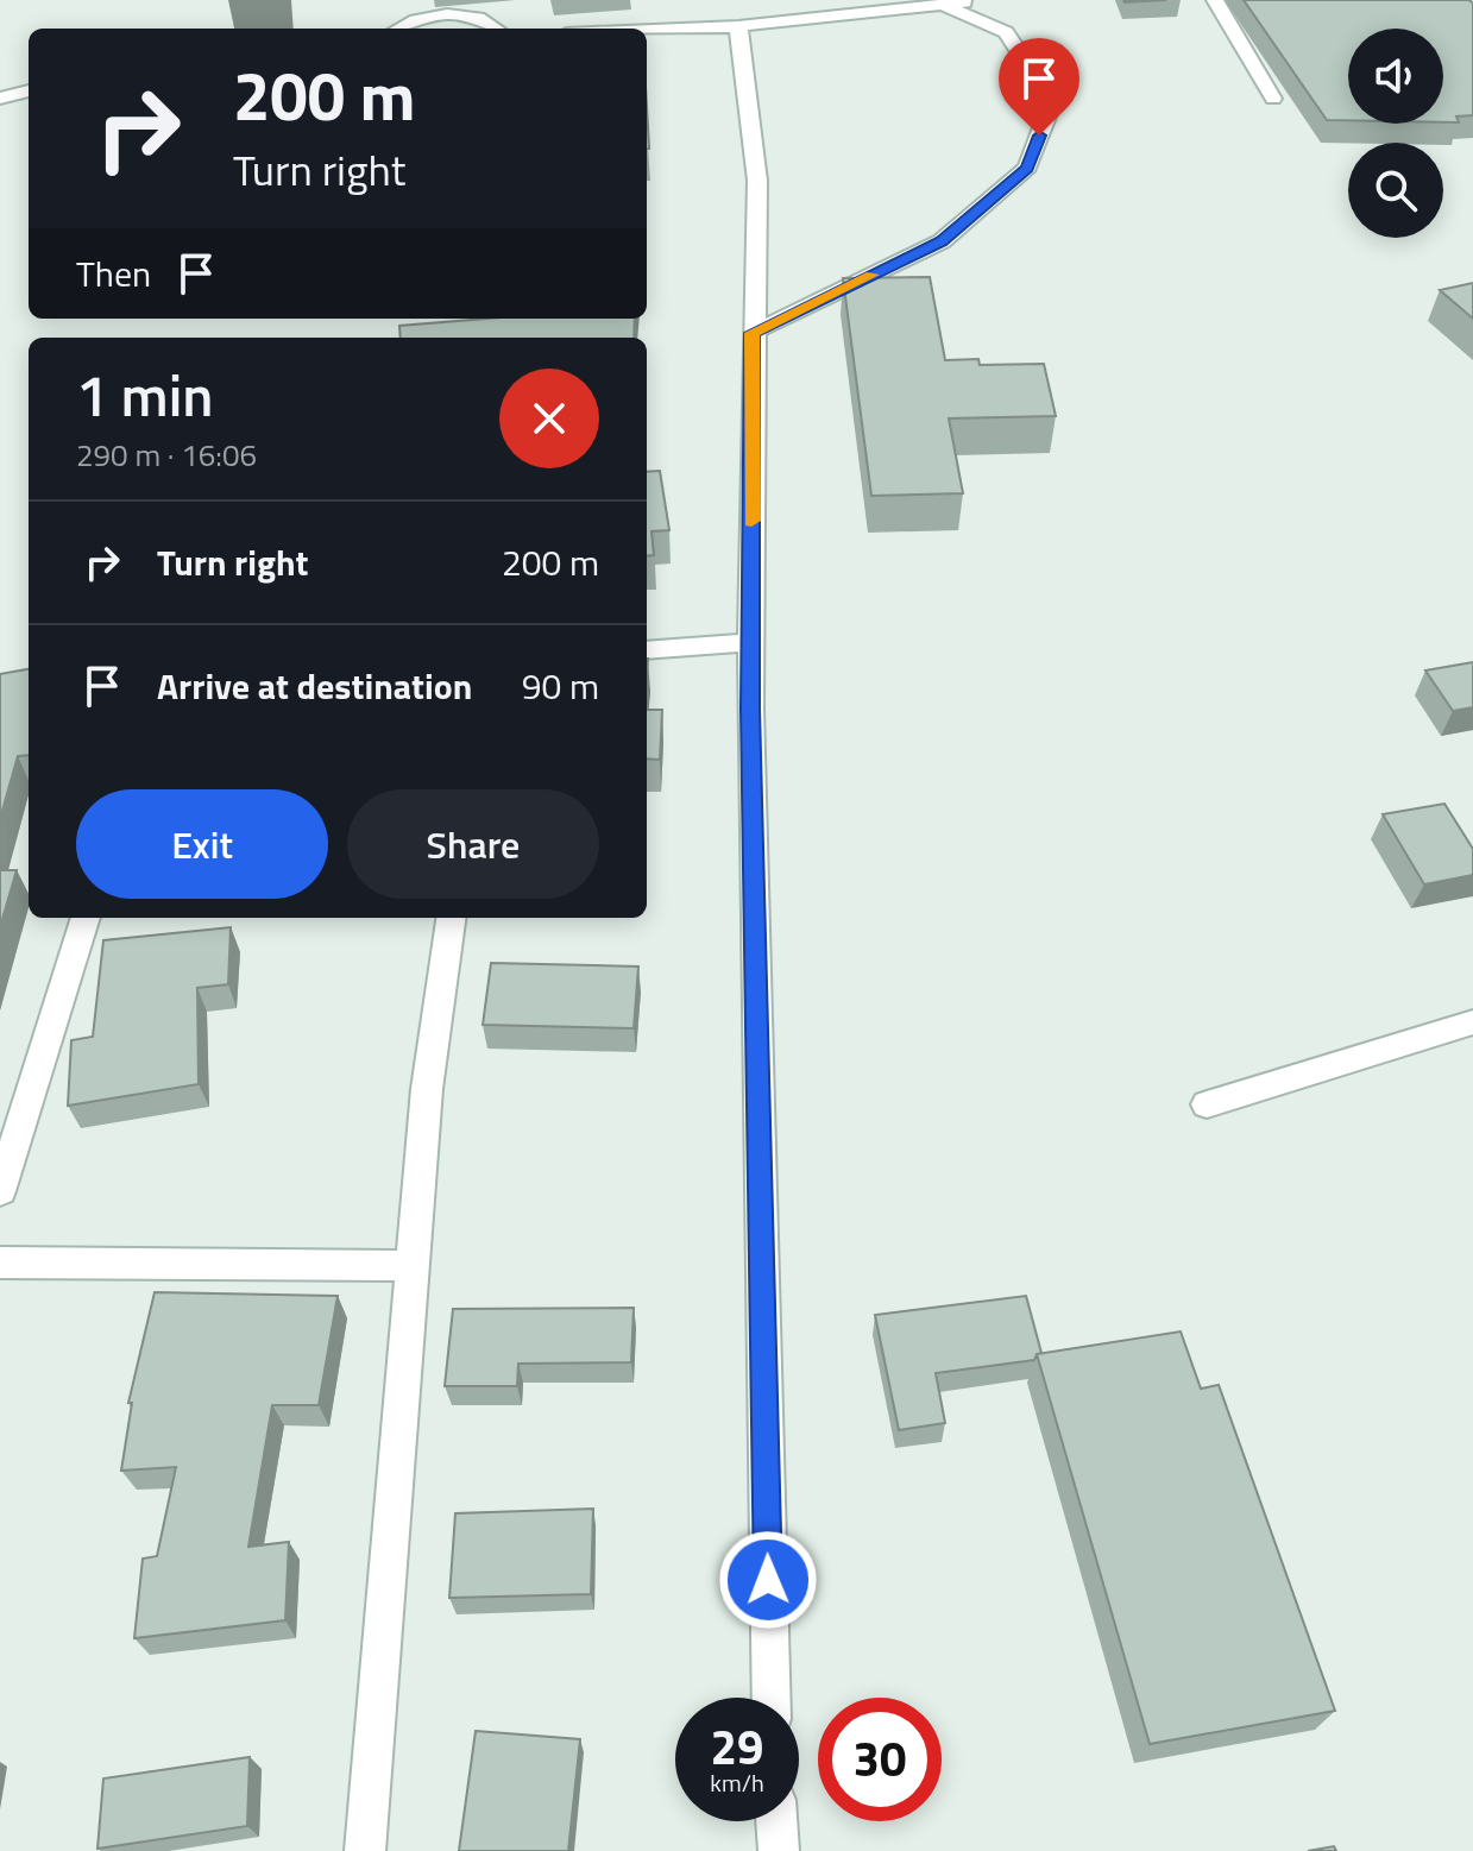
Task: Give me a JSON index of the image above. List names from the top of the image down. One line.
{"page":{"turn":["200 m","Turn right"],"then":"Then","heading":["1 min","290 m · 16:06"],"list":[{"name":"Turn right","value":"200 m"},{"name":"Arrive at destination","value":"90 m"}],"buttons":["Exit","Share"],"speed":"29 km/h","limit":"30"}}
